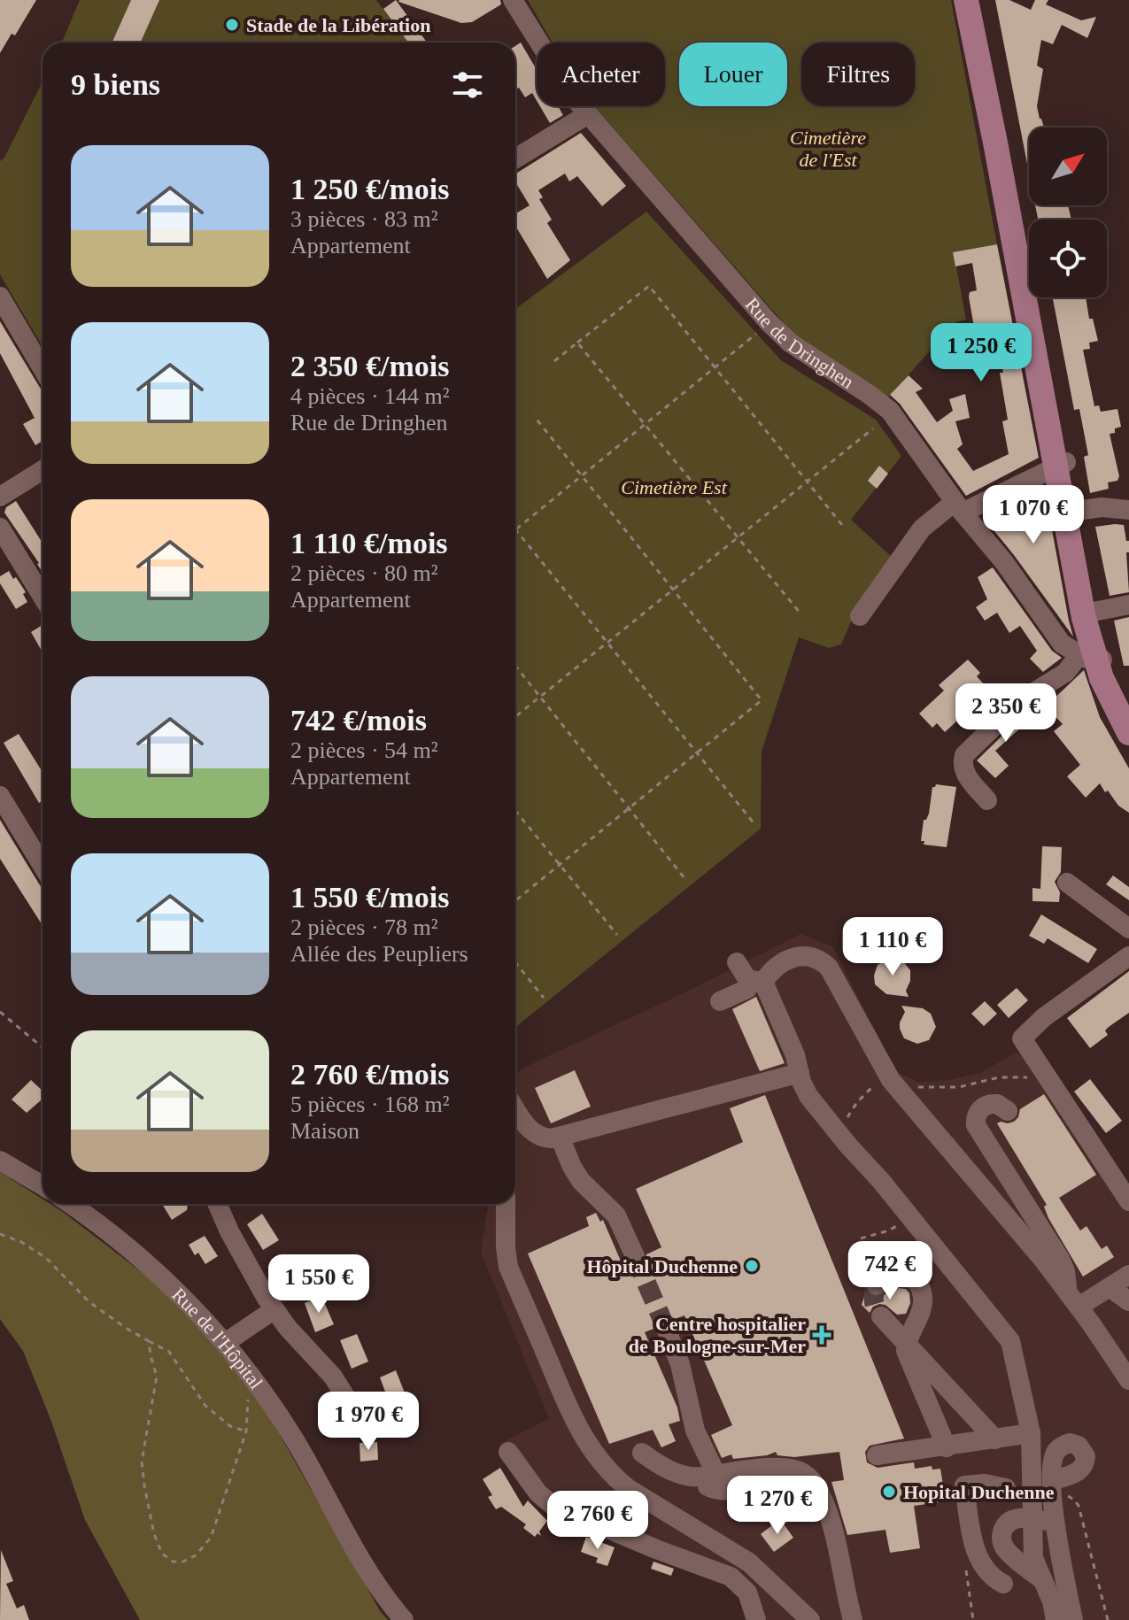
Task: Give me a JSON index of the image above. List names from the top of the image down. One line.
{"streets":{"street":["Rue de Dringhen","Rue de l'Hôpital"]},"parks":["Cimetière de l'Est","Cimetière Est"],"places":{"other":["Stade de la Libération","Hôpital Duchenne","Hopital Duchenne"],"health":["Centre hospitalier de Boulogne-sur-Mer"]},"north":"top right","page":{"chip":["Acheter","Louer","Filtres"],"heading":"9 biens","list":[{"name":"1 250 €/mois","note":"3 pièces · 83 m² · Appartement"},{"name":"2 350 €/mois","note":"4 pièces · 144 m² · Rue de Dringhen"},{"name":"1 110 €/mois","note":"2 pièces · 80 m² · Appartement"},{"name":"742 €/mois","note":"2 pièces · 54 m² · Appartement"},{"name":"1 550 €/mois","note":"2 pièces · 78 m² · Allée des Peupliers"},{"name":"2 760 €/mois","note":"5 pièces · 168 m² · Maison"}],"price":["1 250 €","1 070 €","2 350 €","1 110 €","742 €","1 550 €","1 970 €","1 270 €","2 760 €"]}}
